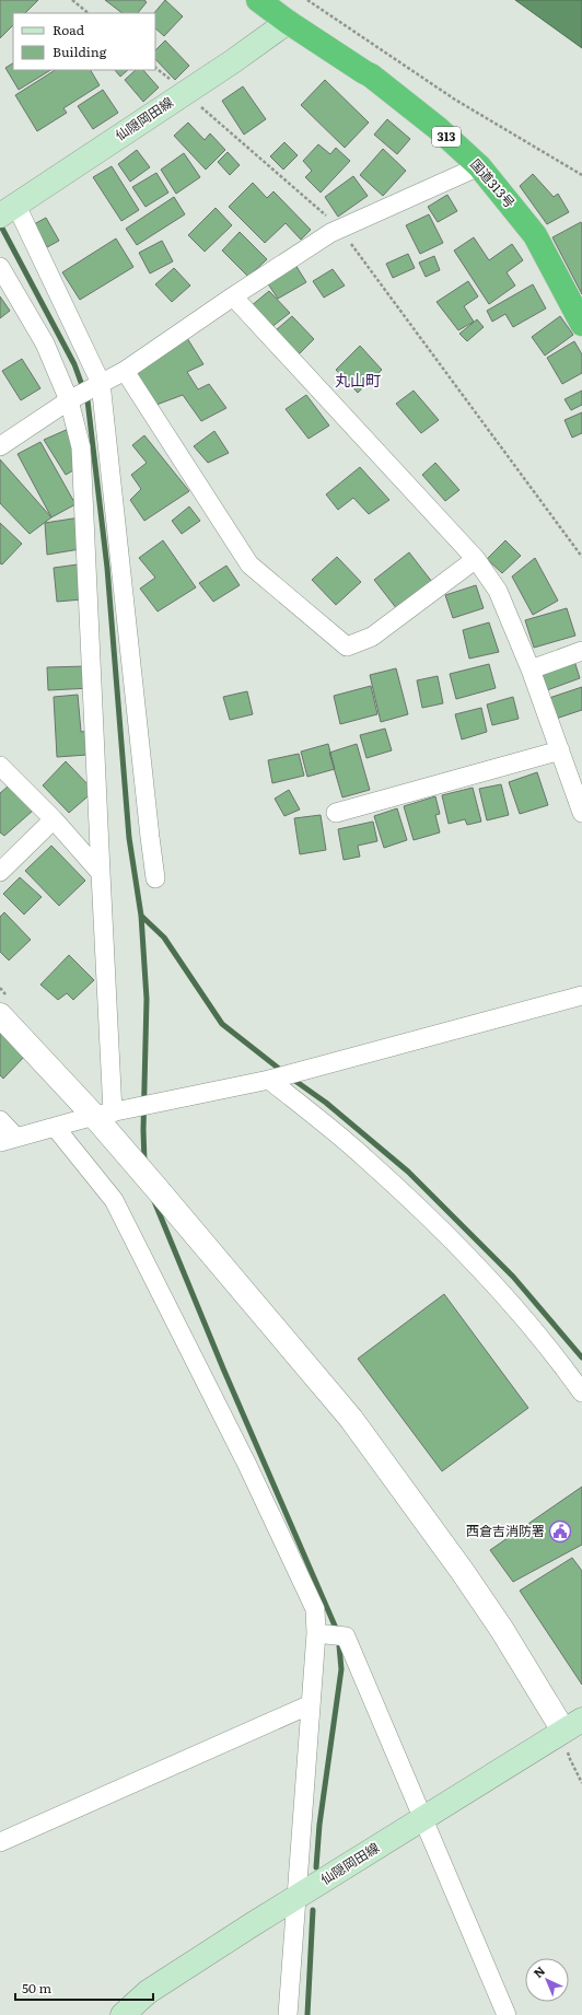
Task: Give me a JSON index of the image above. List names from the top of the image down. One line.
{"streets":{"highway":["313","国道313号"],"main road":["仙隠岡田線"]},"crossings":[["仙隠岡田線","国道313号"]],"districts":["丸山町"],"places":{"public building":["西倉吉消防署"]},"legend":["Road","Building"],"scale_bar":"50 m","north":"top left"}
